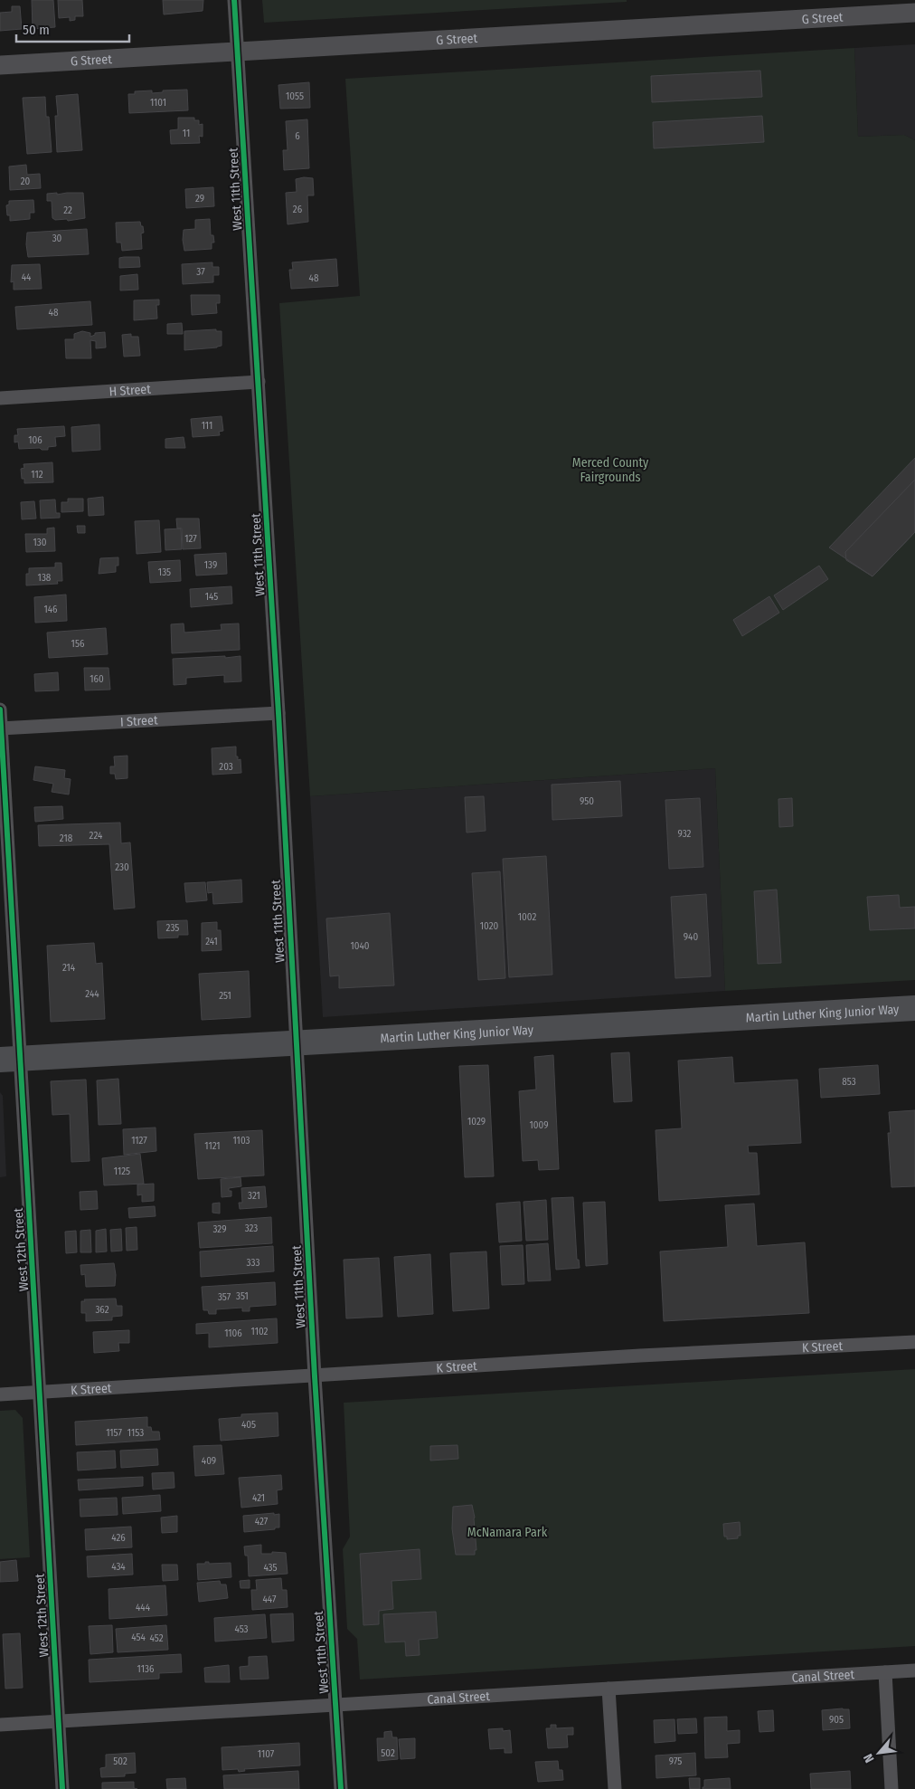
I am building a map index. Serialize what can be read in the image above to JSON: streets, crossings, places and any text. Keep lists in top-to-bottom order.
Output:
{
  "streets": {
    "highway": ["Martin Luther King Junior Way"],
    "main road": ["G Street"],
    "street": [
      "West 11th Street",
      "H Street",
      "I Street",
      "West 12th Street",
      "K Street",
      "Canal Street"
    ]
  },
  "crossings": [
    ["G Street", "West 11th Street"],
    ["West 11th Street", "H Street"],
    ["West 11th Street", "I Street"],
    ["West 11th Street", "Martin Luther King Junior Way"],
    ["West 11th Street", "K Street"],
    ["West 11th Street", "Canal Street"],
    ["I Street", "West 12th Street"],
    ["Martin Luther King Junior Way", "West 12th Street"],
    ["West 12th Street", "K Street"],
    ["West 12th Street", "Canal Street"]
  ],
  "parks": ["Merced County Fairgrounds", "McNamara Park"],
  "house_numbers": [
    "1055",
    "1101",
    "11",
    "6",
    "20",
    "29",
    "26",
    "22",
    "30",
    "37",
    "44",
    "48",
    "48",
    "111",
    "106",
    "112",
    "127",
    "130",
    "139",
    "135",
    "138",
    "145",
    "146",
    "156",
    "160",
    "203",
    "950",
    "932",
    "224",
    "218",
    "230",
    "1002",
    "1020",
    "235",
    "940",
    "241",
    "1040",
    "214",
    "244",
    "251",
    "853",
    "1029",
    "1009",
    "1127",
    "1103",
    "1121",
    "1125",
    "321",
    "323",
    "329",
    "333",
    "351",
    "357",
    "362",
    "1102",
    "1106",
    "405",
    "1157",
    "1153",
    "409",
    "421",
    "427",
    "426",
    "434",
    "435",
    "447",
    "444",
    "453",
    "454",
    "452",
    "1136",
    "905",
    "502",
    "1107",
    "502",
    "975"
  ],
  "scale_bar": "50 m",
  "north": "bottom left"
}
